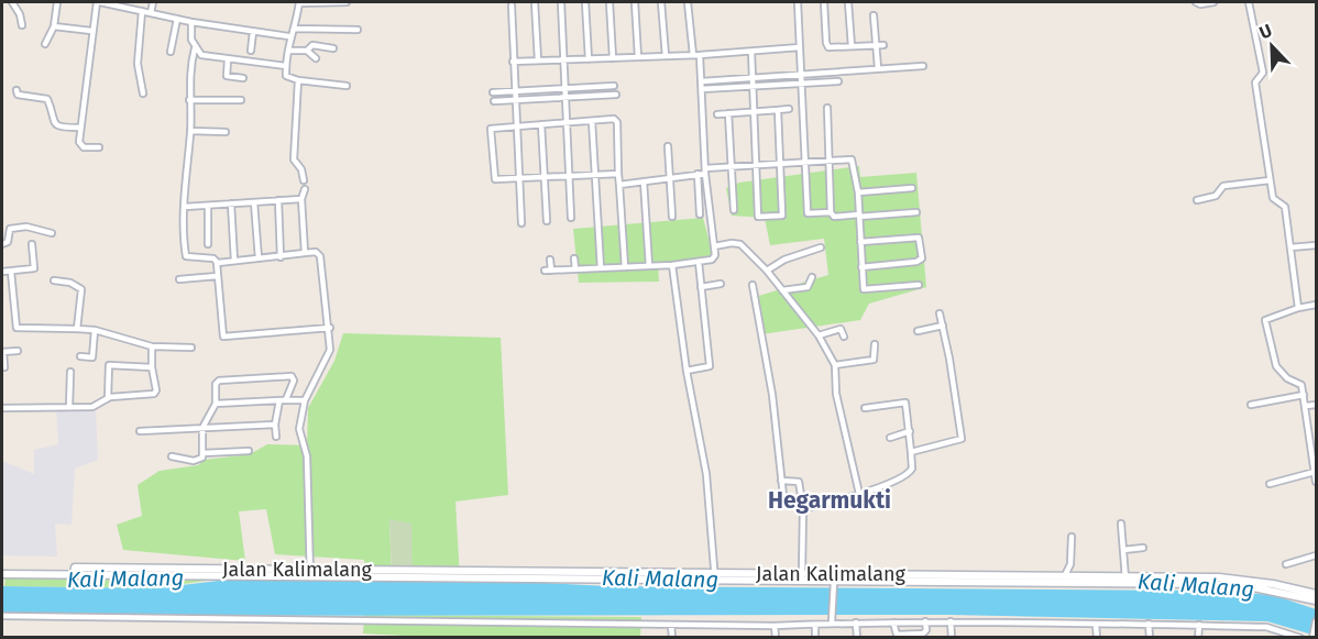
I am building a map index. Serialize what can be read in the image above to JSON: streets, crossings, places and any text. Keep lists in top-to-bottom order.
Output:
{
  "streets": {
    "main road": ["Jalan Kalimalang"]
  },
  "districts": ["Hegarmukti"],
  "water": ["Kali Malang"],
  "north": "top left"
}
